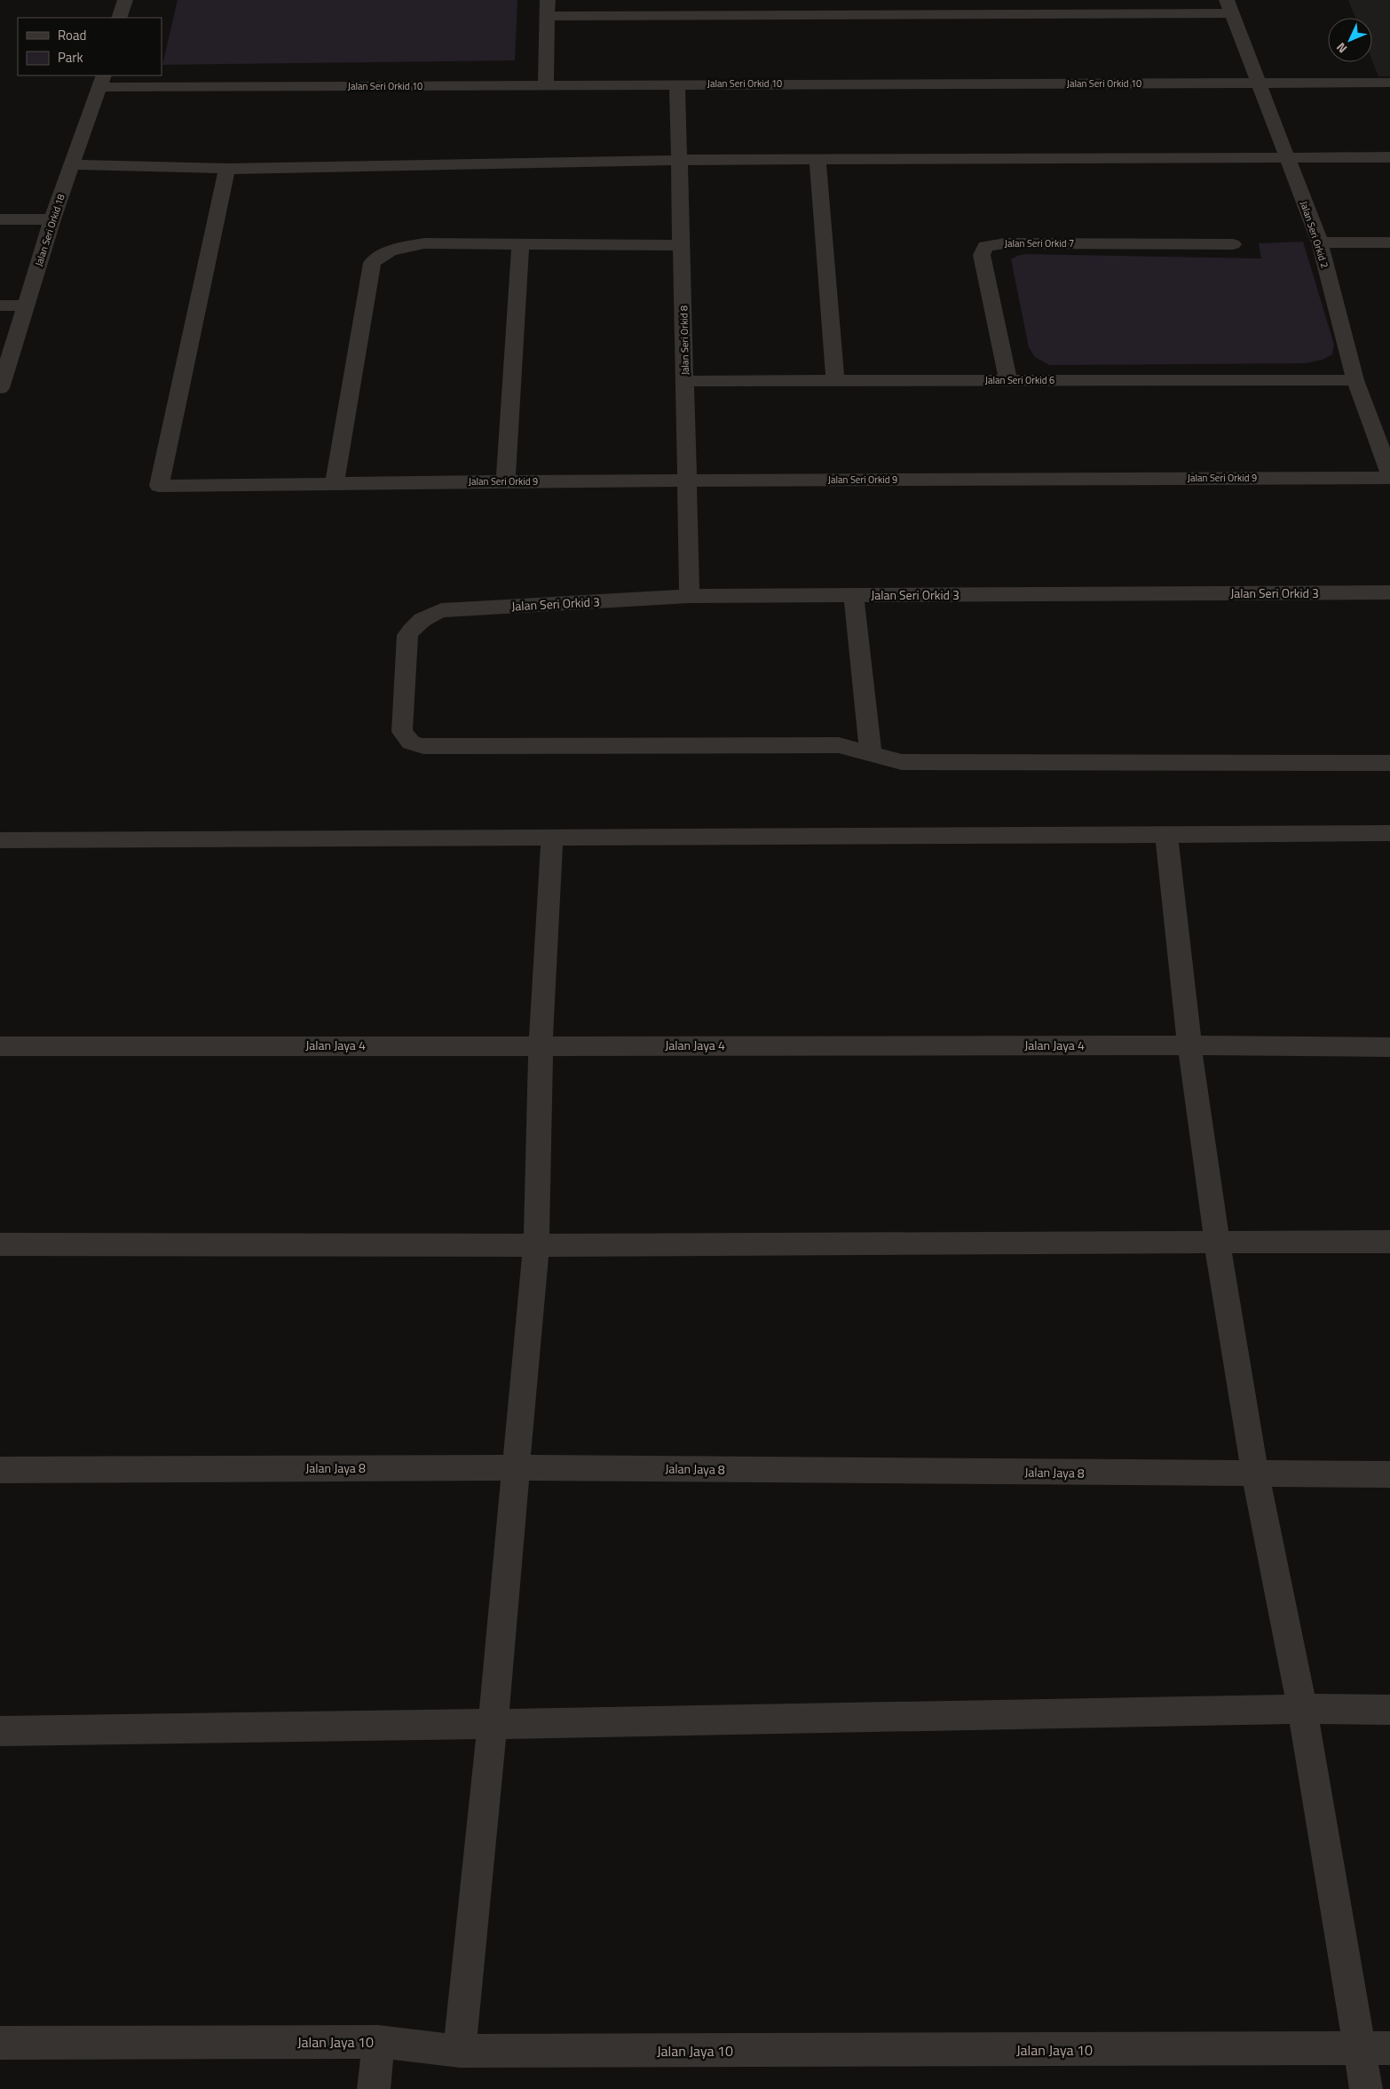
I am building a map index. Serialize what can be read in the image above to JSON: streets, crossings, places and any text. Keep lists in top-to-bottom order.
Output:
{
  "streets": {
    "street": [
      "Jalan Seri Orkid 10",
      "Jalan Seri Orkid 18",
      "Jalan Seri Orkid 2",
      "Jalan Seri Orkid 7",
      "Jalan Seri Orkid 8",
      "Jalan Seri Orkid 6",
      "Jalan Seri Orkid 9",
      "Jalan Seri Orkid 3",
      "Jalan Jaya 4",
      "Jalan Jaya 8",
      "Jalan Jaya 10"
    ]
  },
  "crossings": [
    ["Jalan Seri Orkid 10", "Jalan Seri Orkid 18"],
    ["Jalan Seri Orkid 10", "Jalan Seri Orkid 2"],
    ["Jalan Seri Orkid 10", "Jalan Seri Orkid 8"],
    ["Jalan Seri Orkid 2", "Jalan Seri Orkid 6"],
    ["Jalan Seri Orkid 7", "Jalan Seri Orkid 6"],
    ["Jalan Seri Orkid 8", "Jalan Seri Orkid 6"],
    ["Jalan Seri Orkid 8", "Jalan Seri Orkid 9"],
    ["Jalan Seri Orkid 8", "Jalan Seri Orkid 3"]
  ],
  "legend": ["Road", "Park"],
  "north": "bottom left"
}
